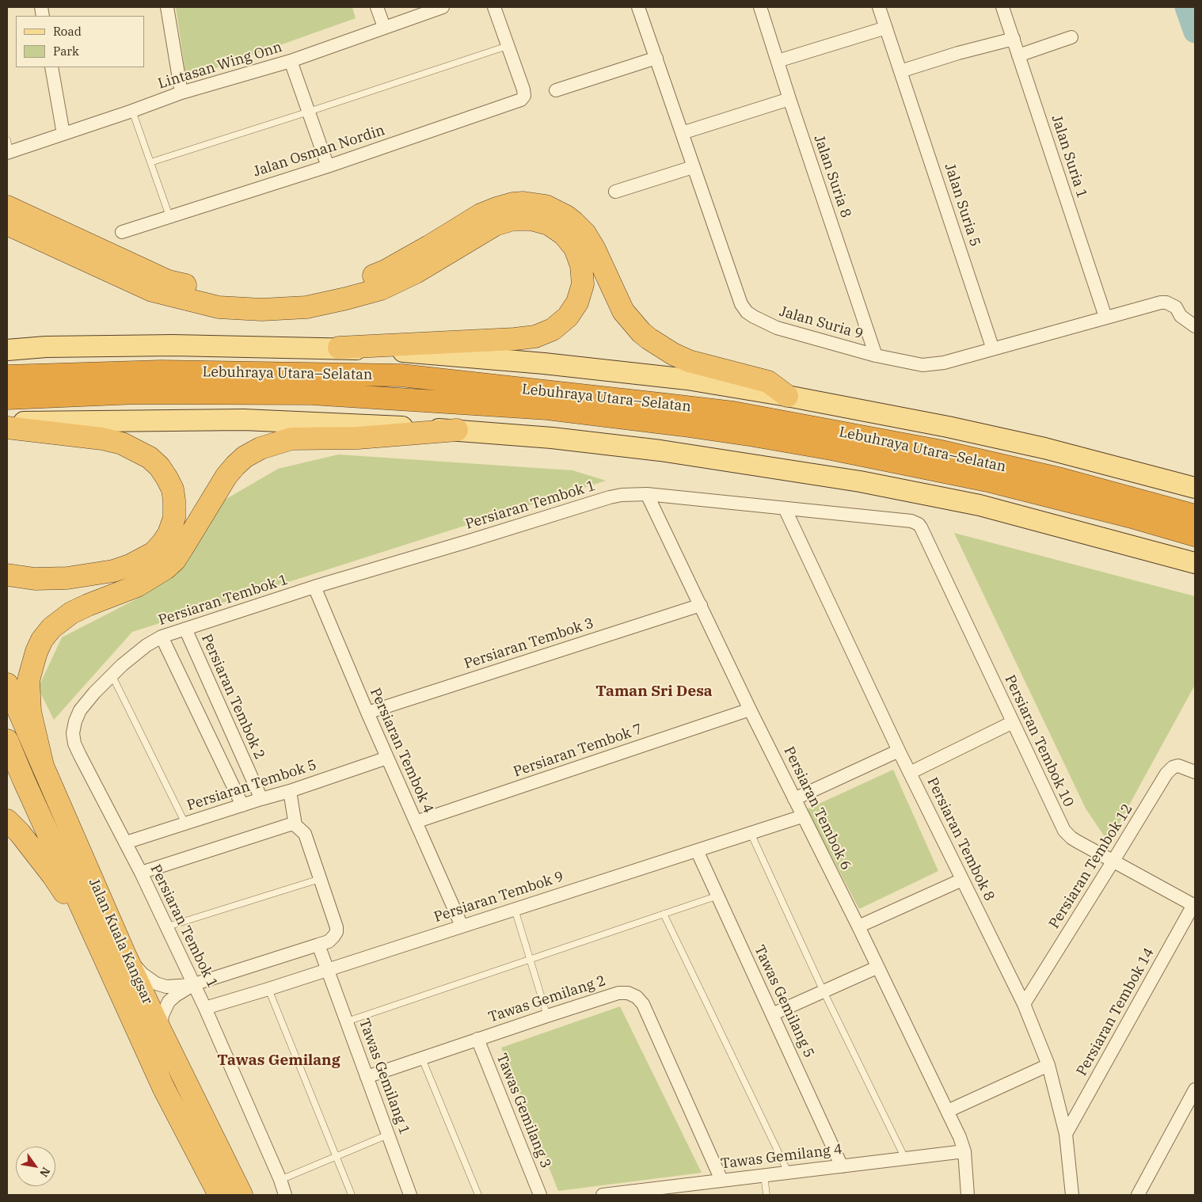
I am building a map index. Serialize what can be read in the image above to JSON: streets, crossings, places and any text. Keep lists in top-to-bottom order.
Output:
{
  "streets": {
    "highway": ["Lebuhraya Utara–Selatan", "Jalan Kuala Kangsar"],
    "street": [
      "Lintasan Wing Onn",
      "Jalan Osman Nordin",
      "Jalan Suria 1",
      "Jalan Suria 8",
      "Jalan Suria 5",
      "Jalan Suria 9",
      "Persiaran Tembok 1",
      "Persiaran Tembok 3",
      "Persiaran Tembok 2",
      "Persiaran Tembok 10",
      "Persiaran Tembok 4",
      "Persiaran Tembok 7",
      "Persiaran Tembok 5",
      "Persiaran Tembok 6",
      "Persiaran Tembok 8",
      "Persiaran Tembok 12",
      "Persiaran Tembok 9",
      "Tawas Gemilang 2",
      "Tawas Gemilang 5",
      "Persiaran Tembok 14",
      "Tawas Gemilang 1",
      "Tawas Gemilang 3",
      "Tawas Gemilang 4"
    ]
  },
  "crossings": [
    ["Jalan Suria 1", "Jalan Suria 9"],
    ["Jalan Suria 8", "Jalan Suria 9"],
    ["Jalan Suria 5", "Jalan Suria 9"],
    ["Persiaran Tembok 1", "Persiaran Tembok 2"],
    ["Persiaran Tembok 1", "Persiaran Tembok 10"],
    ["Persiaran Tembok 1", "Persiaran Tembok 4"],
    ["Persiaran Tembok 1", "Persiaran Tembok 5"],
    ["Persiaran Tembok 1", "Persiaran Tembok 6"],
    ["Persiaran Tembok 1", "Persiaran Tembok 8"],
    ["Persiaran Tembok 1", "Persiaran Tembok 9"],
    ["Persiaran Tembok 3", "Persiaran Tembok 4"],
    ["Persiaran Tembok 3", "Persiaran Tembok 6"],
    ["Persiaran Tembok 2", "Persiaran Tembok 5"],
    ["Persiaran Tembok 10", "Persiaran Tembok 12"],
    ["Persiaran Tembok 10", "Persiaran Tembok 14"],
    ["Persiaran Tembok 4", "Persiaran Tembok 7"],
    ["Persiaran Tembok 4", "Persiaran Tembok 5"],
    ["Persiaran Tembok 4", "Persiaran Tembok 9"],
    ["Persiaran Tembok 7", "Persiaran Tembok 6"],
    ["Persiaran Tembok 6", "Persiaran Tembok 9"],
    ["Persiaran Tembok 6", "Tawas Gemilang 4"],
    ["Persiaran Tembok 8", "Persiaran Tembok 12"],
    ["Persiaran Tembok 8", "Persiaran Tembok 14"],
    ["Persiaran Tembok 9", "Tawas Gemilang 5"],
    ["Persiaran Tembok 9", "Tawas Gemilang 1"],
    ["Tawas Gemilang 2", "Tawas Gemilang 1"],
    ["Tawas Gemilang 2", "Tawas Gemilang 3"],
    ["Tawas Gemilang 2", "Tawas Gemilang 4"],
    ["Tawas Gemilang 5", "Tawas Gemilang 4"]
  ],
  "districts": ["Taman Sri Desa", "Tawas Gemilang"],
  "legend": ["Road", "Park"],
  "north": "bottom right"
}
